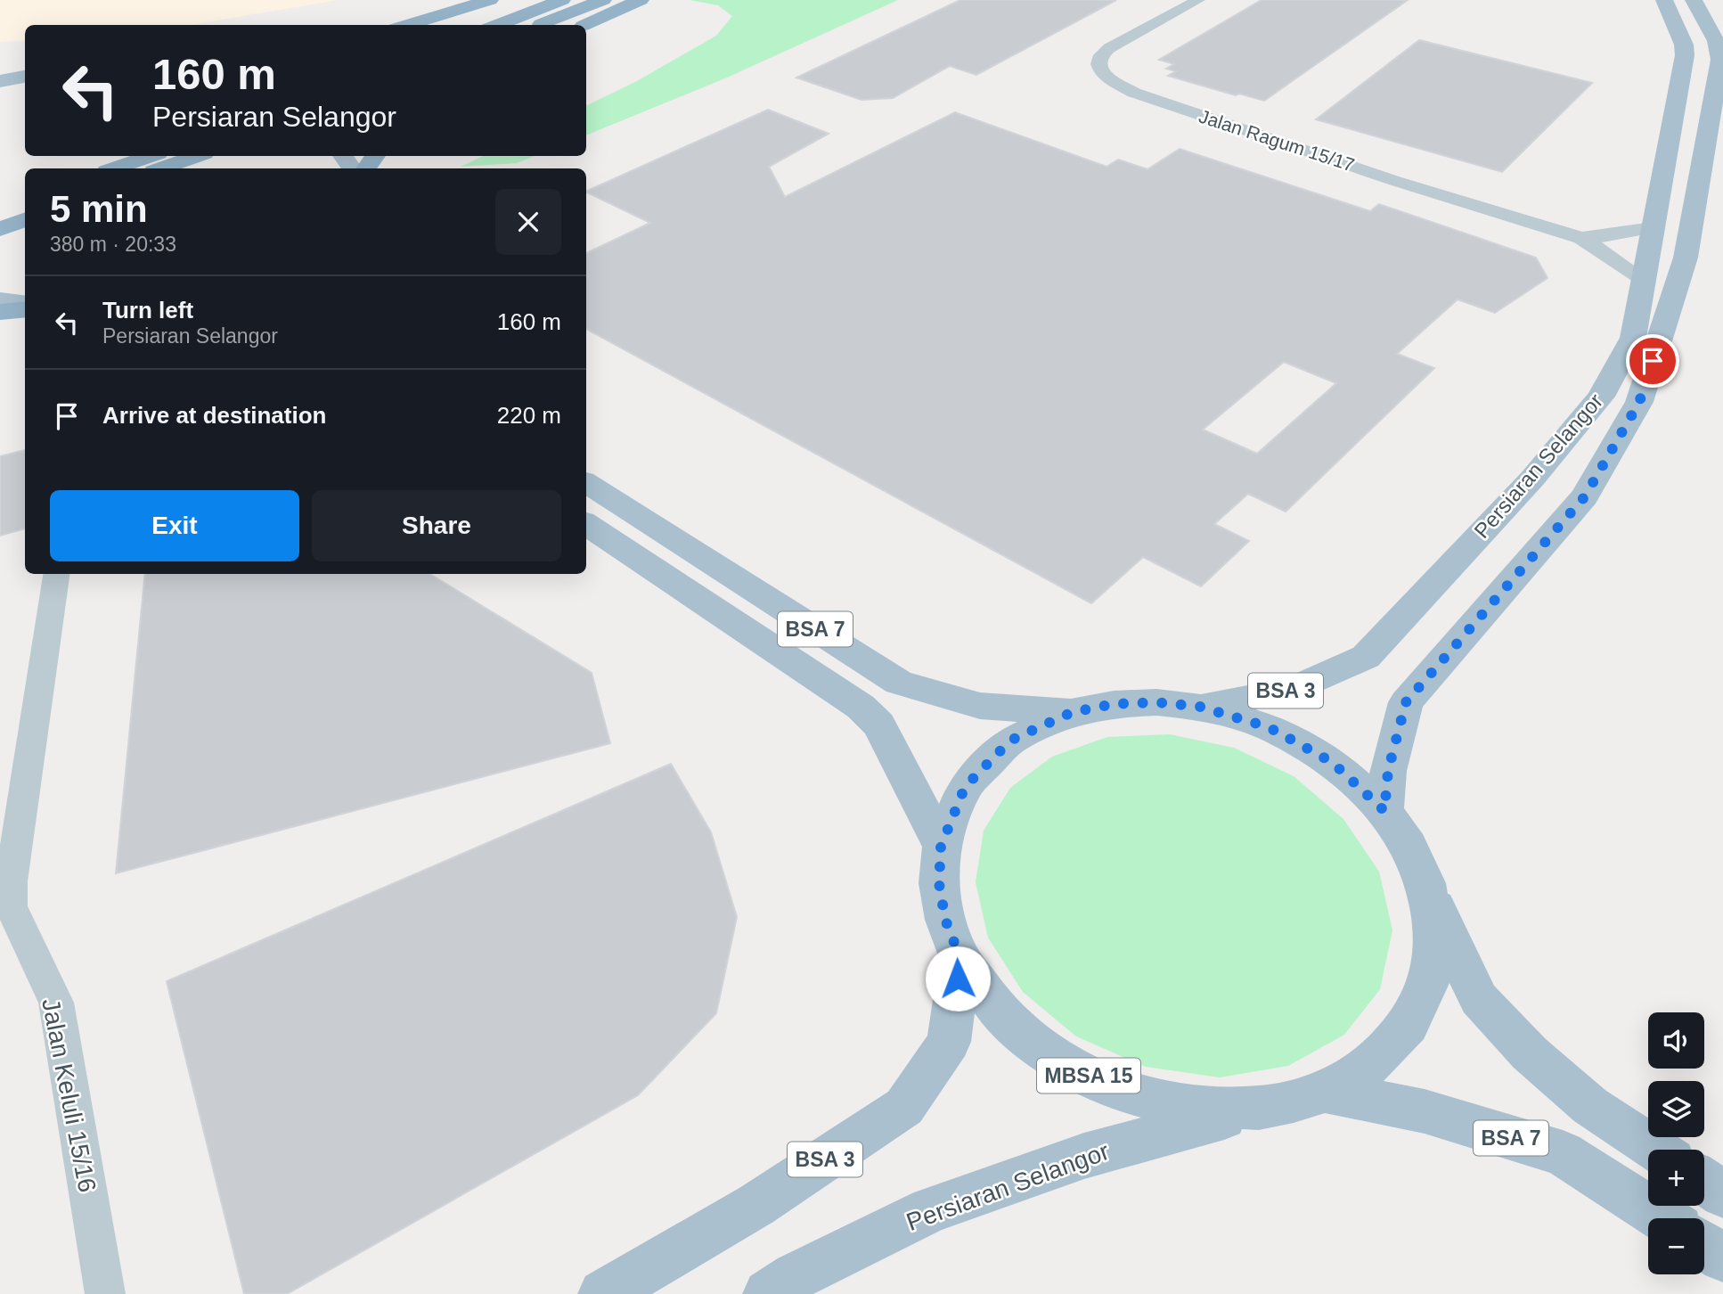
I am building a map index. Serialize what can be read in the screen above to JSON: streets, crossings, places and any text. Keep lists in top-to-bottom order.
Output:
{
  "streets": {
    "main road": [
      "Persiaran Selangor",
      "BSA 7",
      "BSA 3",
      "MBSA 15"
    ],
    "street": ["Jalan Ragum 15/17", "Jalan Keluli 15/16"]
  },
  "crossings": [
    ["Jalan Ragum 15/17", "Persiaran Selangor"],
    ["Persiaran Selangor", "MBSA 15"],
    ["BSA 7", "MBSA 15"],
    ["BSA 3", "MBSA 15"]
  ],
  "page": {
    "turn": ["160 m", "Persiaran Selangor"],
    "heading": ["5 min", "380 m · 20:33"],
    "list": [
      {
        "name": "Turn left",
        "note": "Persiaran Selangor",
        "value": "160 m"
      },
      {
        "name": "Arrive at destination",
        "value": "220 m"
      }
    ],
    "buttons": ["Exit", "Share"],
    "map_buttons": ["+", "−"]
  }
}
